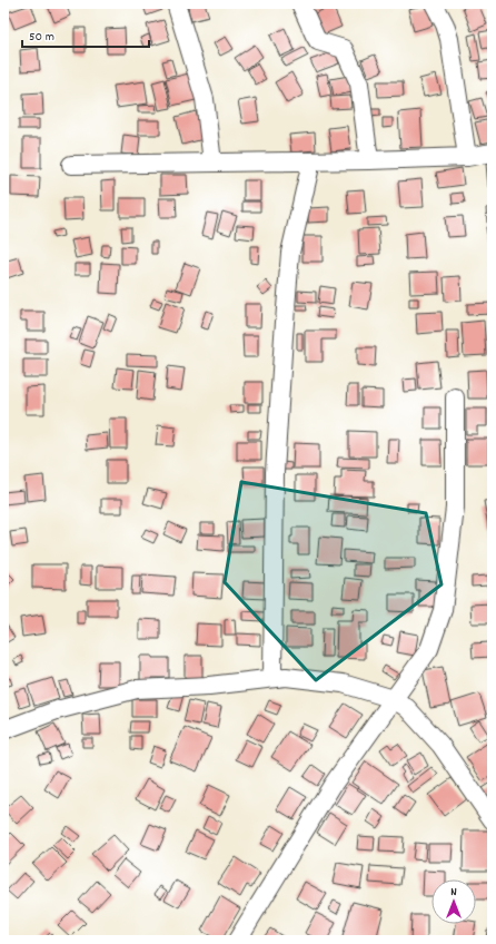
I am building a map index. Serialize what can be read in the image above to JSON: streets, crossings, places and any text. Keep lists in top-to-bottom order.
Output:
{
  "scale_bar": "50 m",
  "north": "top"
}
